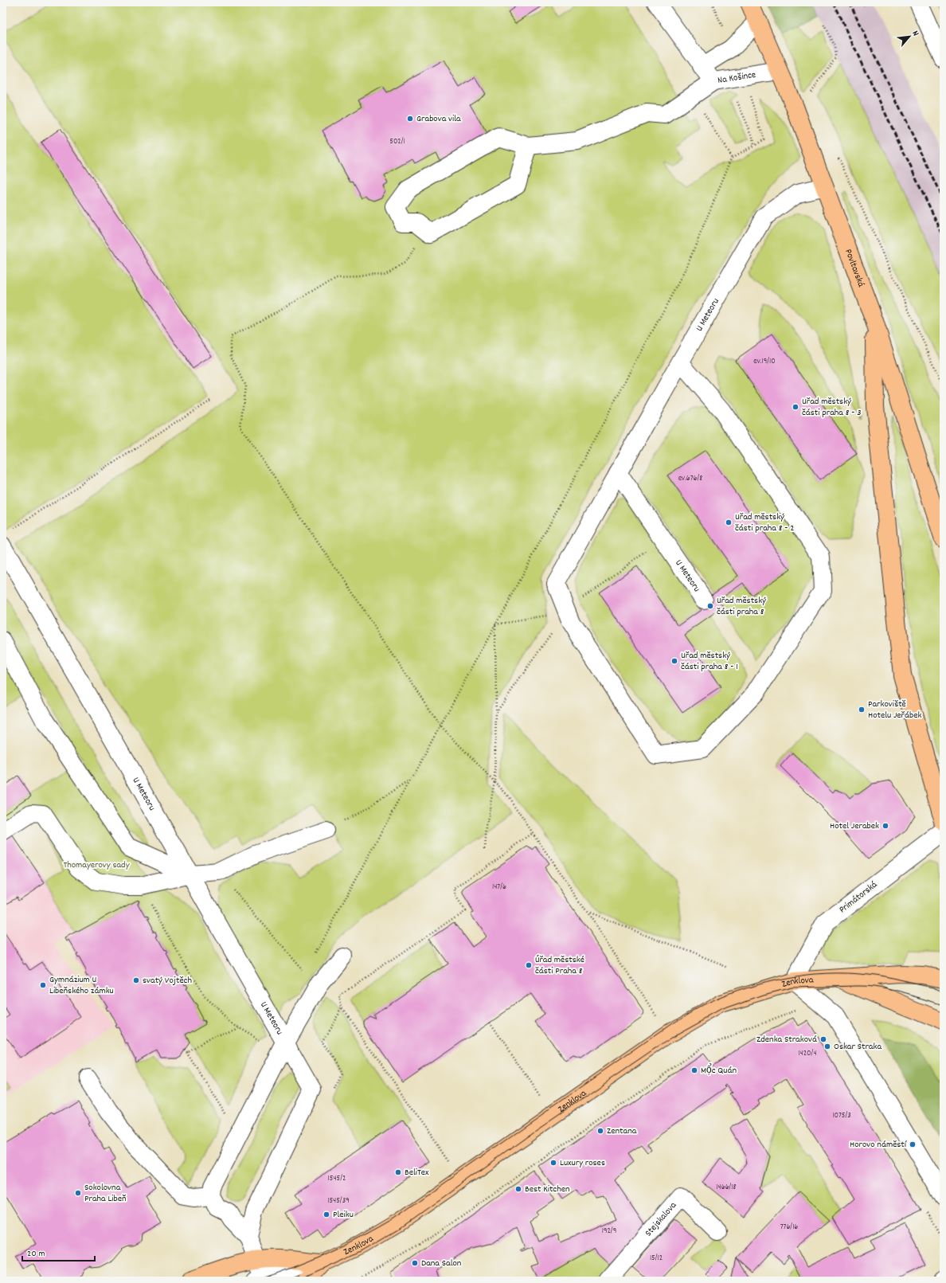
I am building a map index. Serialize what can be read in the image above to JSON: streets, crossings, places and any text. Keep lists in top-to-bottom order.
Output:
{
  "streets": {
    "main road": ["Povltavská", "Zenklova"],
    "street": [
      "Na Košince",
      "U Meteoru",
      "Primátorská",
      "Stejskalova"
    ]
  },
  "crossings": [
    ["Na Košince", "Povltavská"],
    ["Povltavská", "U Meteoru"],
    ["Primátorská", "Zenklova"]
  ],
  "parks": ["Thomayerovy sady"],
  "places": [
    "Grabova vila",
    "Uřad městský části praha 8 - 3",
    "Uřad městský části praha 8 - 2",
    "Uřad městský části praha 8",
    "Uřad městský části praha 8 - 1",
    "Parkoviště Hotelu Jeřábek",
    "Hotel Jerabek",
    "Úřad městské části Praha 8",
    "svatý Vojtěch",
    "Gymnázium U Libeňského zámku",
    "Zdenka Straková",
    "Oskar Straka",
    "Mộ̉c Quán",
    "Zentana",
    "Horovo náměstí",
    "Luxury roses",
    "BeliTex",
    "Best Kitchen",
    "Sokolovna Praha Libeň",
    "Pleiku",
    "Dana Salon"
  ],
  "house_numbers": [
    "502/1",
    "ev.19/10",
    "ev.676/8",
    "147/6",
    "1420/4",
    "1075/3",
    "1545/2",
    "1466/18",
    "1545/39",
    "776/16",
    "192/9",
    "15/12"
  ],
  "scale_bar": "20 m",
  "north": "top right"
}
